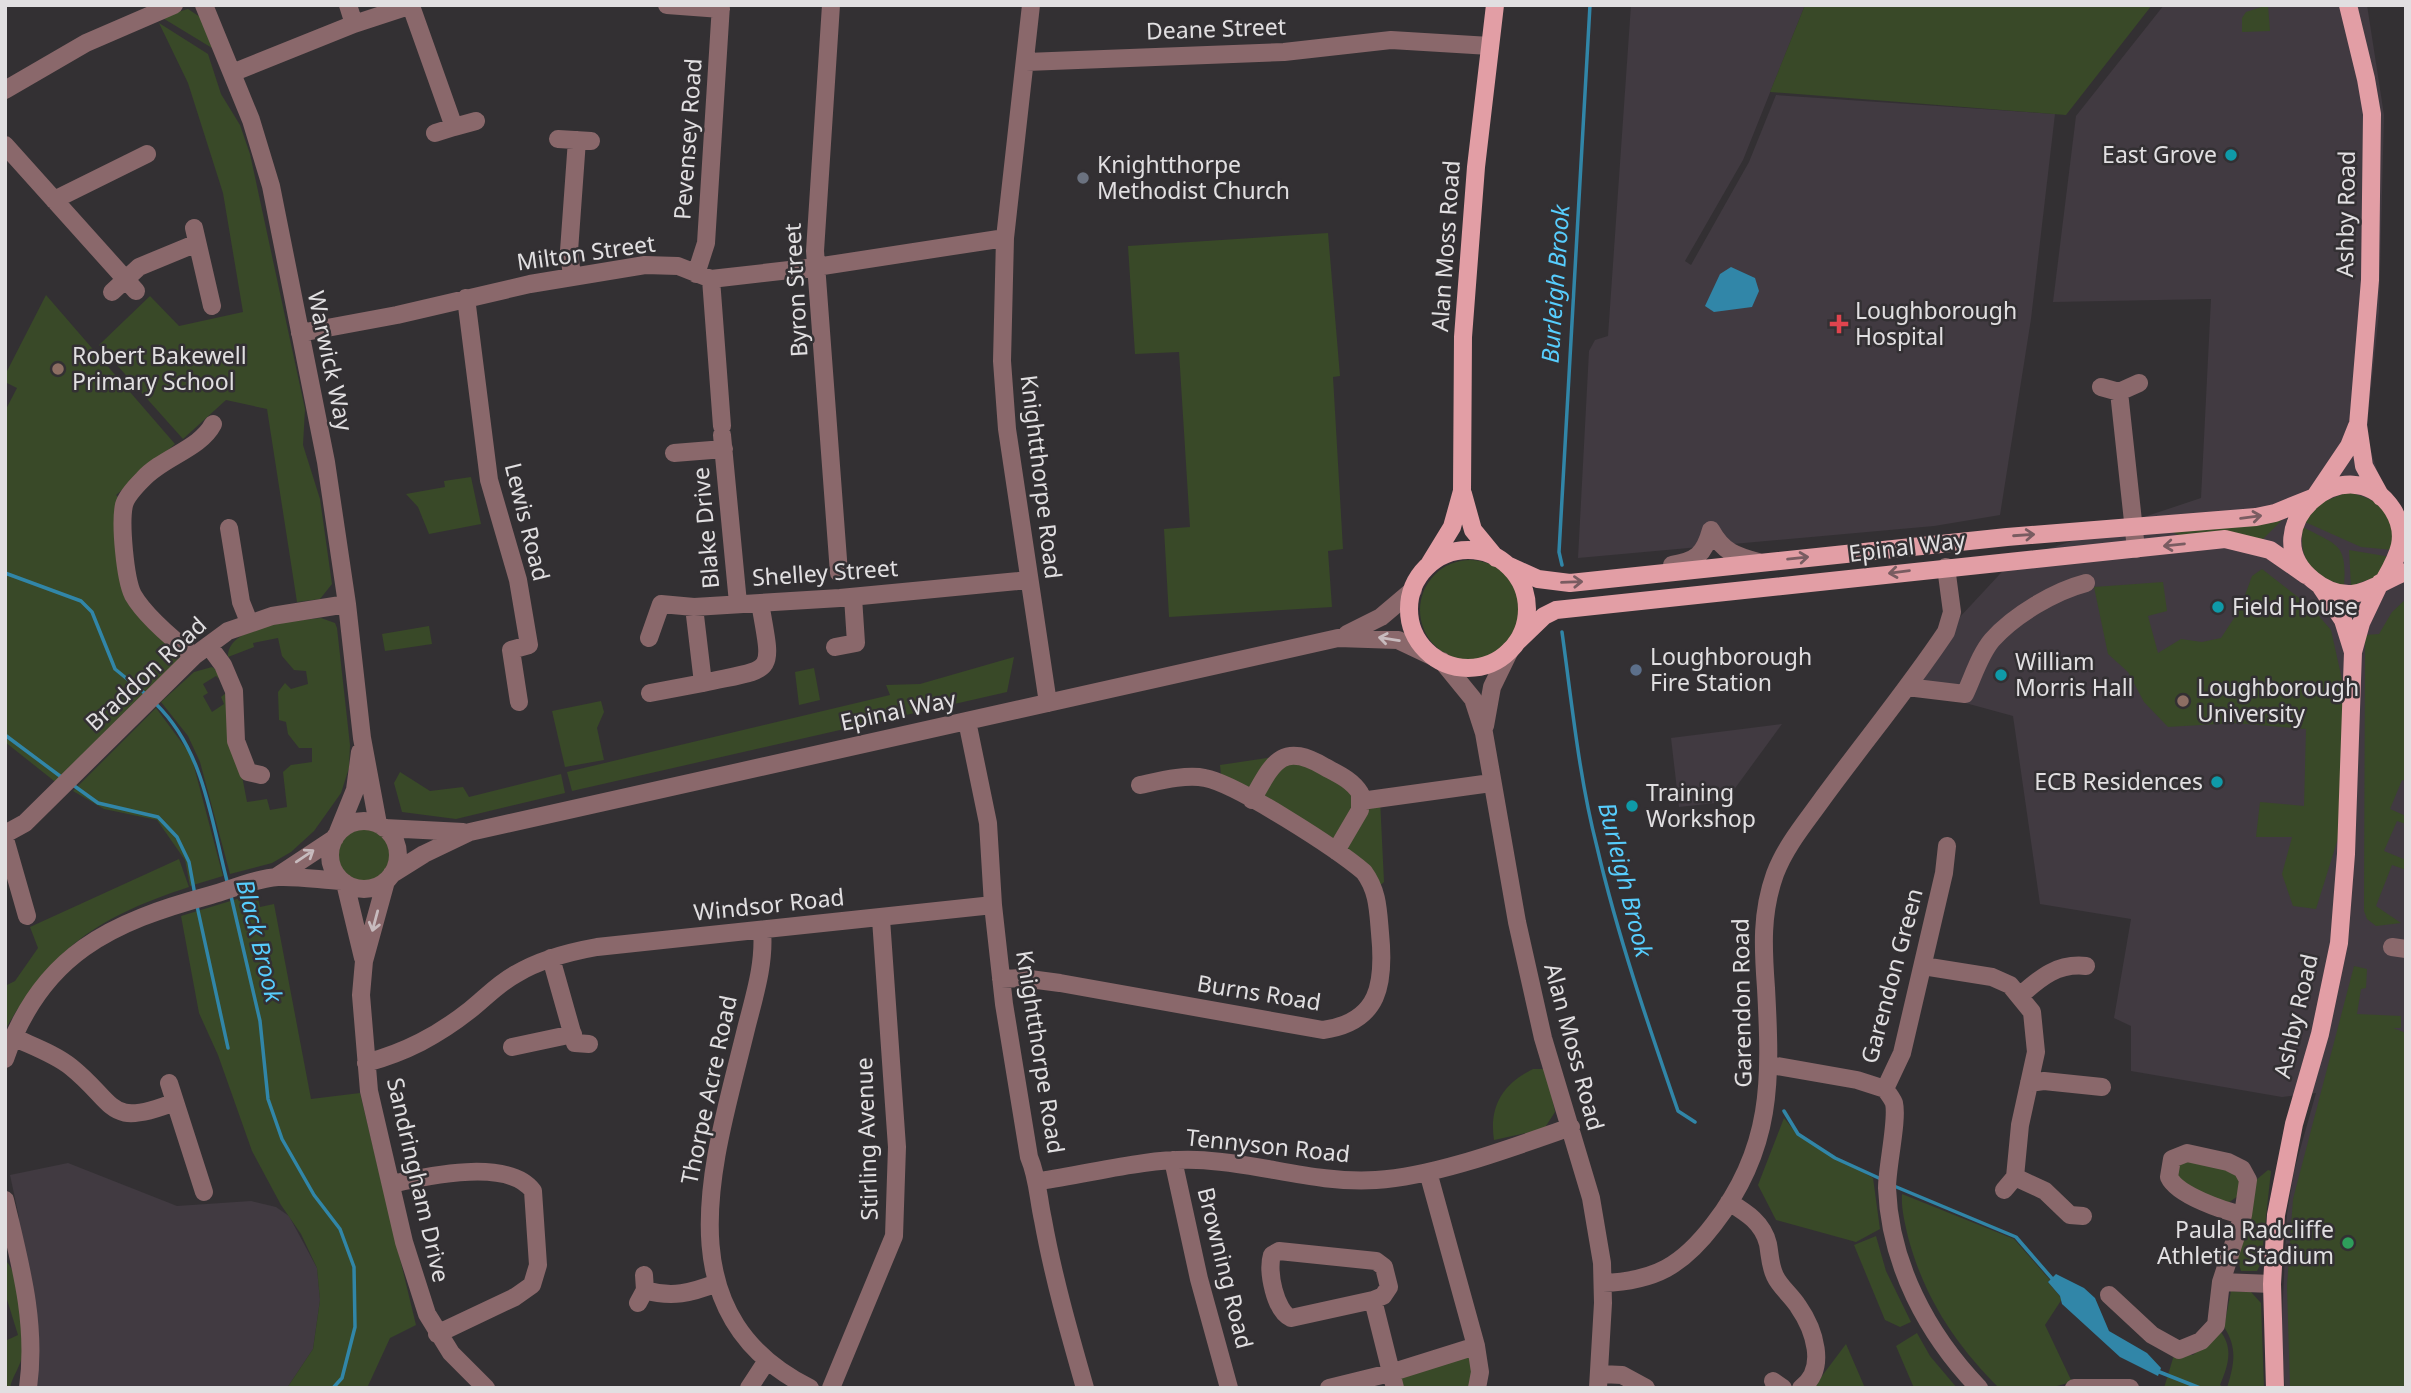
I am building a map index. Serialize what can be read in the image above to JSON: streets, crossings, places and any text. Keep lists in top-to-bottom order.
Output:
{
  "streets": {
    "main road": ["Ashby Road", "Alan Moss Road", "Epinal Way"],
    "street": [
      "Deane Street",
      "Pevensey Road",
      "Milton Street",
      "Byron Street",
      "Warwick Way",
      "Knightthorpe Road",
      "Lewis Road",
      "Blake Drive",
      "Shelley Street",
      "Braddon Road",
      "Windsor Road",
      "Garendon Green",
      "Burns Road",
      "Garendon Road",
      "Thorpe Acre Road",
      "Stirling Avenue",
      "Tennyson Road",
      "Sandringham Drive",
      "Browning Road"
    ]
  },
  "crossings": [
    ["Deane Street", "Alan Moss Road"],
    ["Deane Street", "Knightthorpe Road"],
    ["Pevensey Road", "Milton Street"],
    ["Pevensey Road", "Blake Drive"],
    ["Ashby Road", "Epinal Way"],
    ["Alan Moss Road", "Epinal Way"],
    ["Alan Moss Road", "Garendon Road"],
    ["Alan Moss Road", "Tennyson Road"],
    ["Milton Street", "Byron Street"],
    ["Milton Street", "Warwick Way"],
    ["Milton Street", "Knightthorpe Road"],
    ["Milton Street", "Lewis Road"],
    ["Milton Street", "Blake Drive"],
    ["Warwick Way", "Epinal Way"],
    ["Warwick Way", "Braddon Road"],
    ["Warwick Way", "Sandringham Drive"],
    ["Knightthorpe Road", "Epinal Way"],
    ["Knightthorpe Road", "Shelley Street"],
    ["Knightthorpe Road", "Windsor Road"],
    ["Knightthorpe Road", "Burns Road"],
    ["Knightthorpe Road", "Tennyson Road"],
    ["Blake Drive", "Shelley Street"],
    ["Epinal Way", "Garendon Road"],
    ["Epinal Way", "Sandringham Drive"],
    ["Windsor Road", "Thorpe Acre Road"],
    ["Windsor Road", "Stirling Avenue"],
    ["Windsor Road", "Sandringham Drive"],
    ["Garendon Green", "Garendon Road"],
    ["Tennyson Road", "Browning Road"]
  ],
  "water": ["Burleigh Brook", "Black Brook"],
  "places": {
    "other": [
      "East Grove",
      "Knightthorpe Methodist Church",
      "Robert Bakewell Primary School",
      "Field House",
      "Loughborough Fire Station",
      "William Morris Hall",
      "Loughborough University",
      "ECB Residences",
      "Training Workshop",
      "Paula Radcliffe Athletic Stadium"
    ],
    "health": ["Loughborough Hospital"]
  }
}
